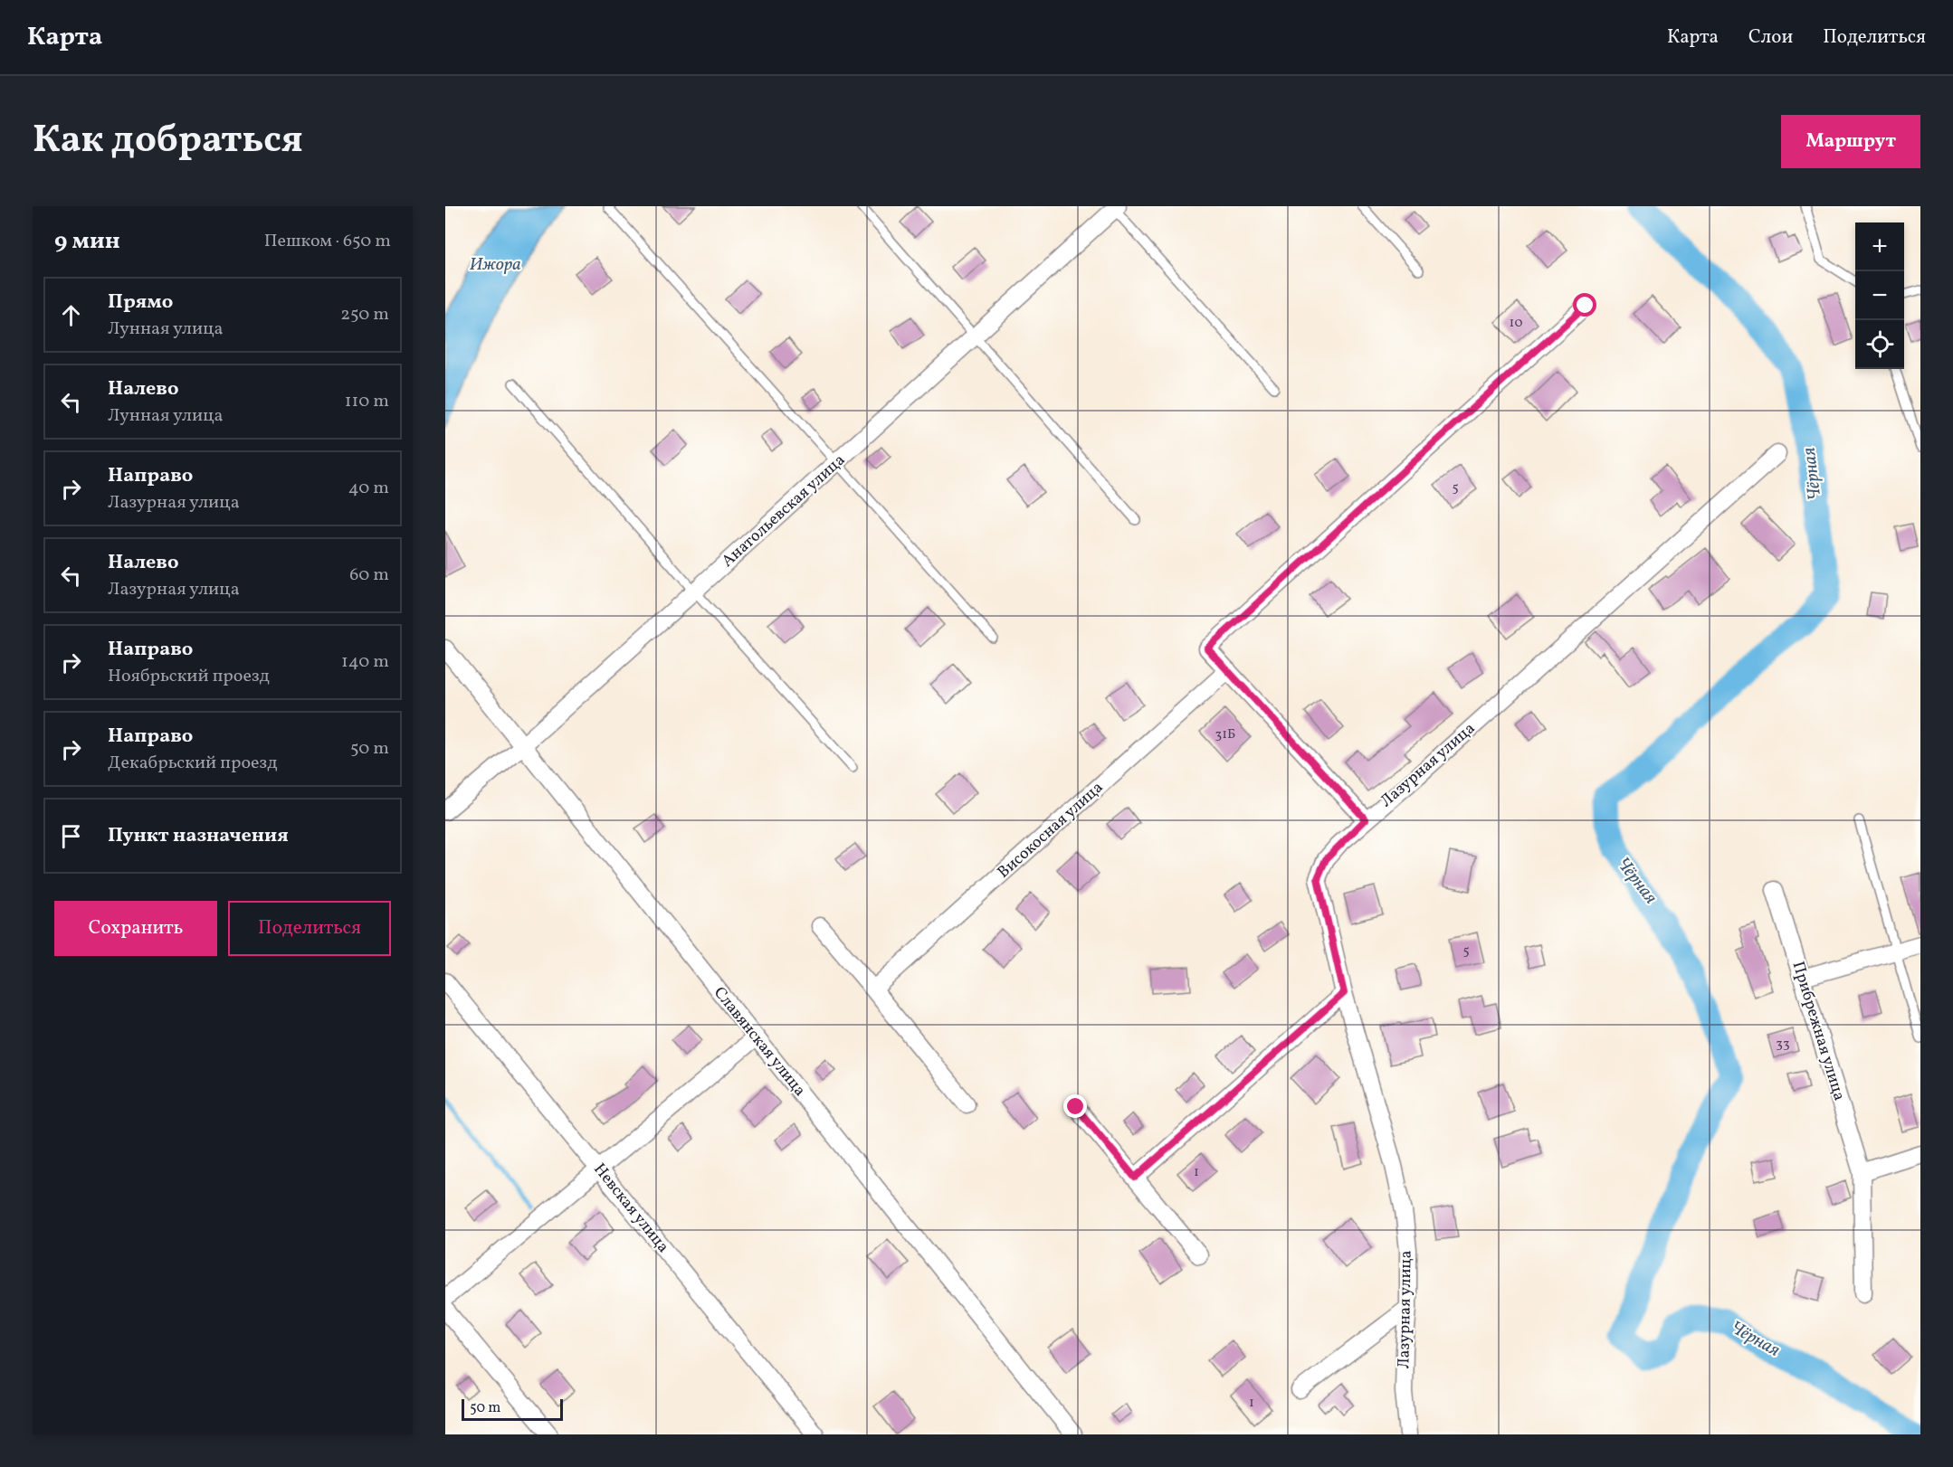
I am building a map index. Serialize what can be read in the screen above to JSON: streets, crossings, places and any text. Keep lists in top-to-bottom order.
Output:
{
  "streets": {
    "street": [
      "Анатольевская улица",
      "Лазурная улица",
      "Високосная улица",
      "Прибрежная улица",
      "Славянская улица",
      "Невская улица"
    ]
  },
  "crossings": [
    ["Анатольевская улица", "Славянская улица"]
  ],
  "water": ["Ижора", "Чёрная"],
  "house_numbers": [
    "10",
    "5",
    "31Б",
    "5",
    "33",
    "1",
    "1"
  ],
  "scale_bar": "50 m",
  "page": {
    "header": "Карта",
    "nav": ["Карта", "Слои", "Поделиться"],
    "title": "Как добраться",
    "buttons": [
      "Маршрут",
      ["Сохранить", "Поделиться"]
    ],
    "heading": ["9 мин", "Пешком · 650 m"],
    "map_buttons": ["+", "−"],
    "list": [
      ["Прямо", "Лунная улица", "250 m"],
      ["Налево", "Лунная улица", "110 m"],
      ["Направо", "Лазурная улица", "40 m"],
      ["Налево", "Лазурная улица", "60 m"],
      ["Направо", "Ноябрьский проезд", "140 m"],
      ["Направо", "Декабрьский проезд", "50 m"],
      "Пункт назначения"
    ],
    "scale": "50 m"
  }
}
